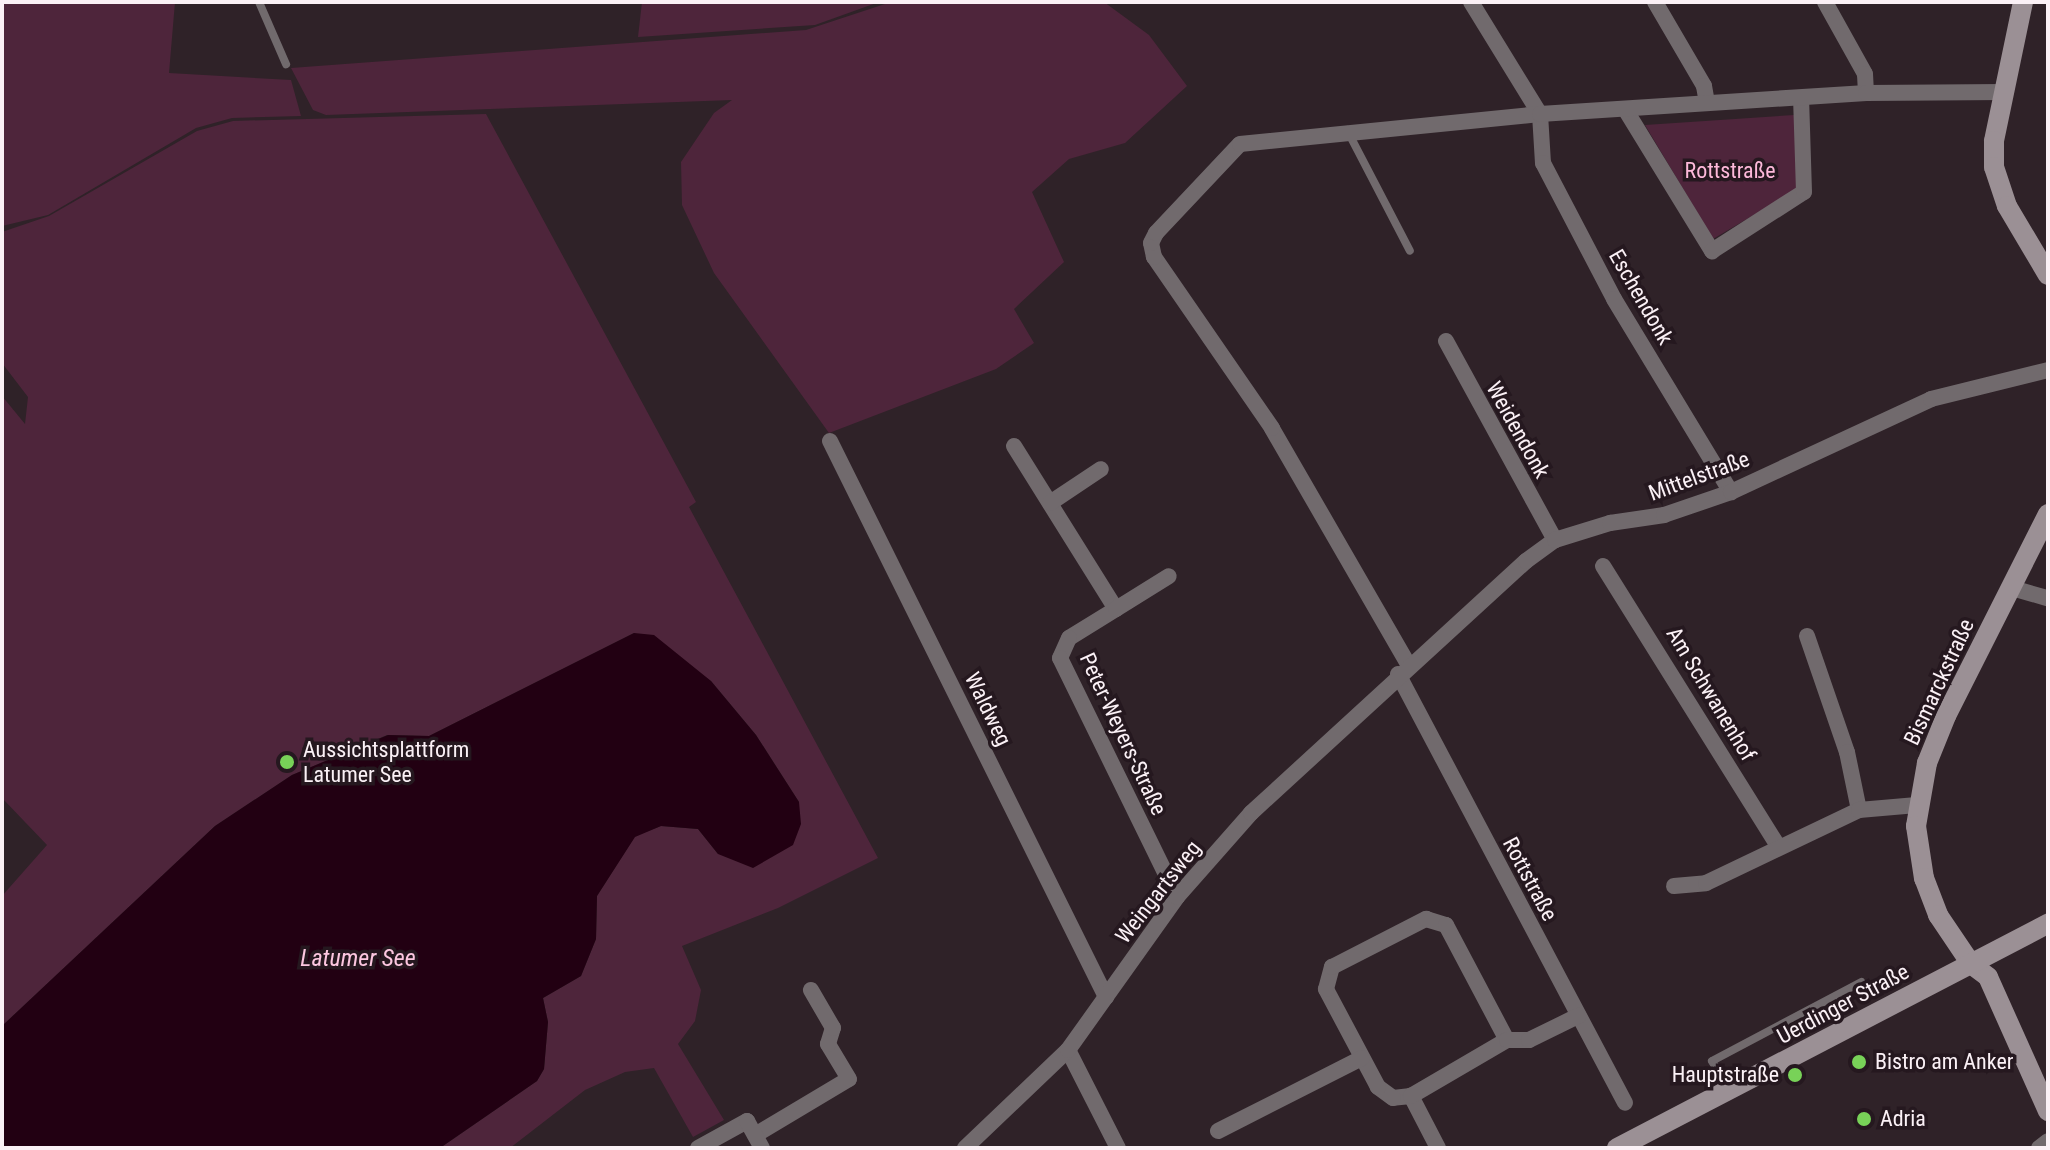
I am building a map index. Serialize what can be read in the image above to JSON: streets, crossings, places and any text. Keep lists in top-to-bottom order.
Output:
{
  "streets": {
    "street": [
      "Eschendonk",
      "Weidendonk",
      "Mittelstraße",
      "Bismarckstraße",
      "Am Schwanenhof",
      "Waldweg",
      "Peter-Weyers-Straße",
      "Rottstraße",
      "Weingartsweg",
      "Uerdinger Straße"
    ]
  },
  "crossings": [
    ["Eschendonk", "Mittelstraße"],
    ["Eschendonk", "Rottstraße"],
    ["Weidendonk", "Mittelstraße"],
    ["Mittelstraße", "Rottstraße"],
    ["Mittelstraße", "Weingartsweg"],
    ["Bismarckstraße", "Uerdinger Straße"],
    ["Waldweg", "Weingartsweg"],
    ["Peter-Weyers-Straße", "Weingartsweg"],
    ["Rottstraße", "Weingartsweg"]
  ],
  "water": ["Latumer See"],
  "parks": ["Rottstraße"],
  "places": [
    "Aussichtsplattform Latumer See",
    "Bistro am Anker",
    "Hauptstraße",
    "Adria"
  ]
}
